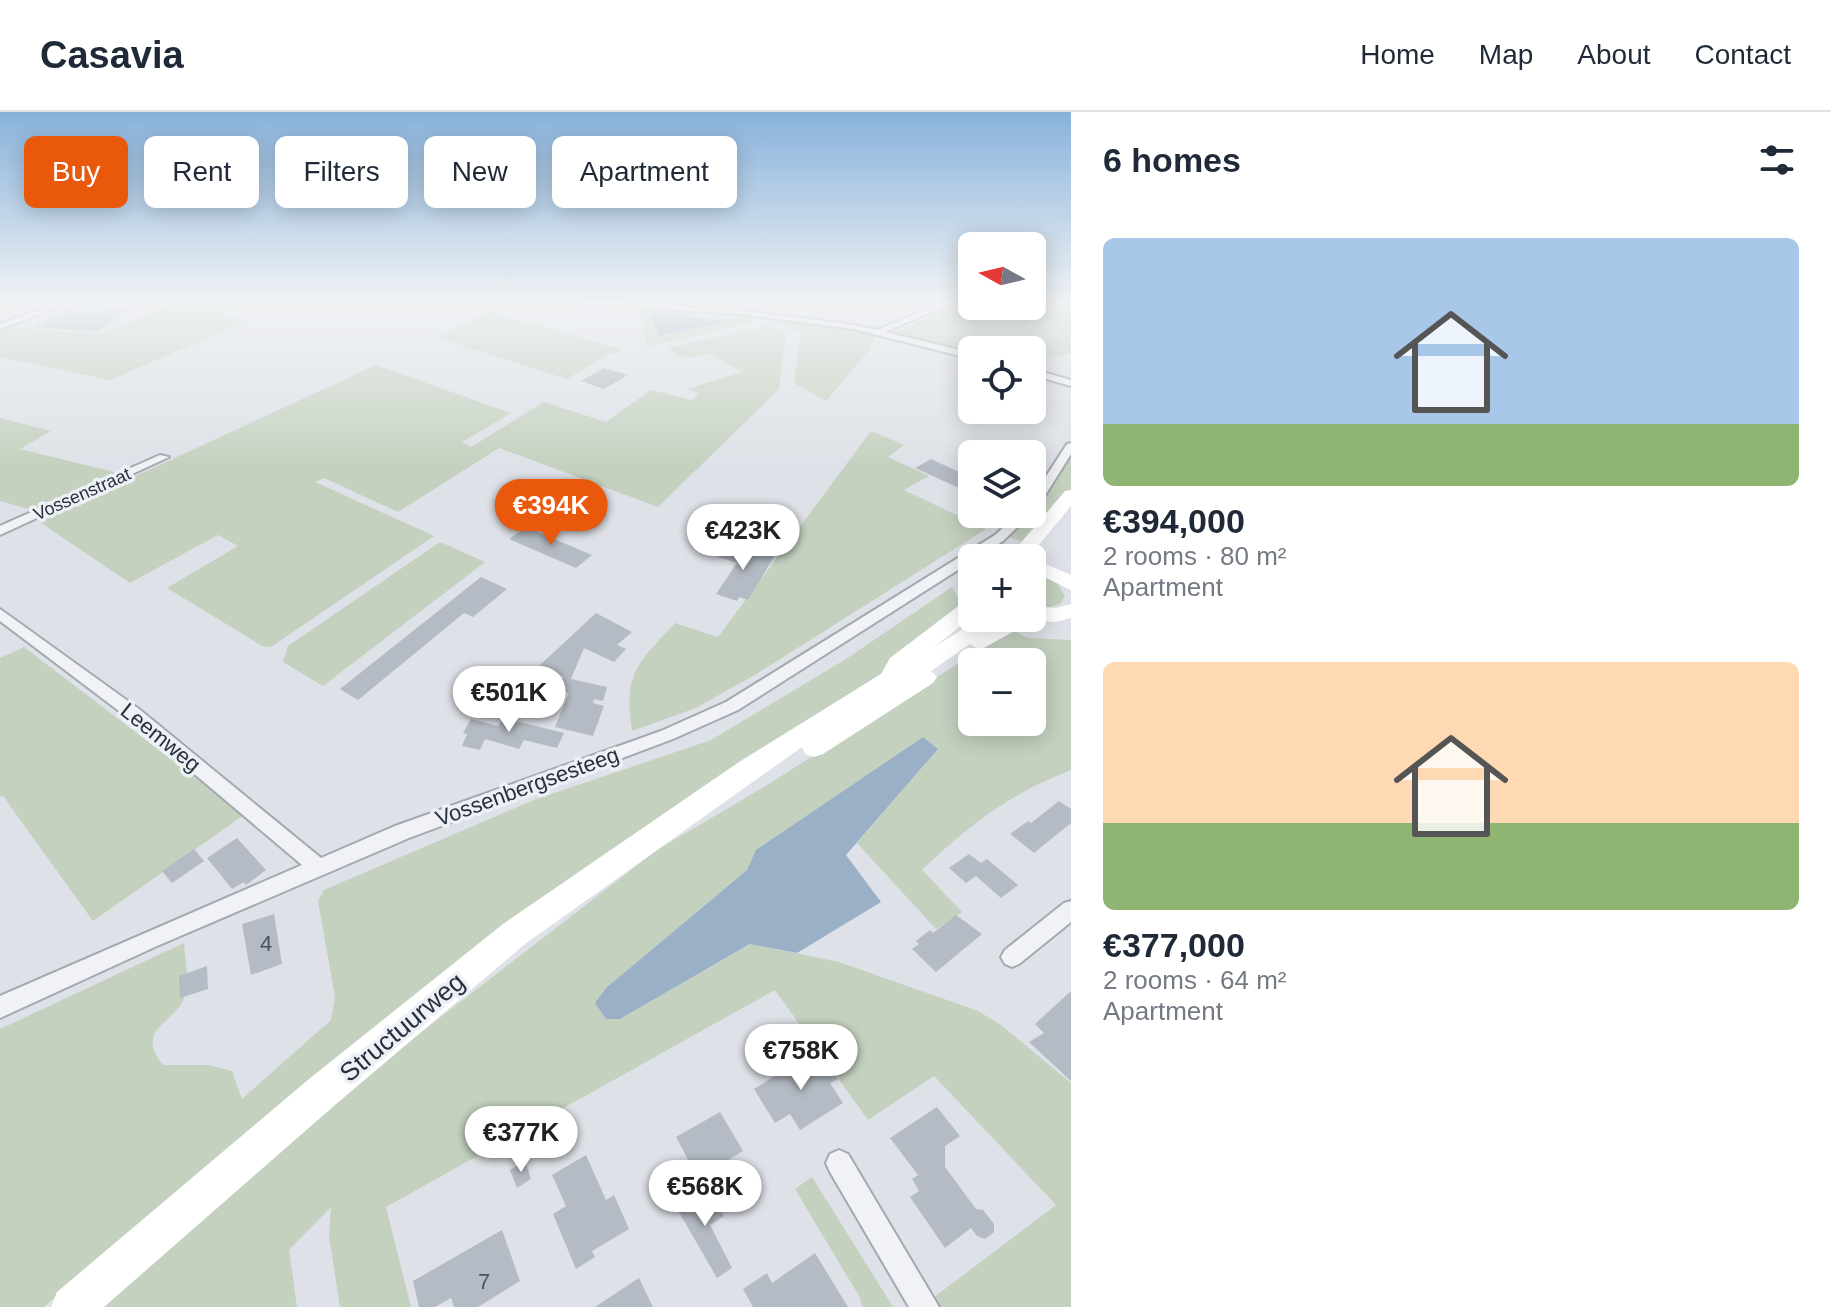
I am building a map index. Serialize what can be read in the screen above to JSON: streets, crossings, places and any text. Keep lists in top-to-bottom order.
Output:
{
  "streets": {
    "main road": ["Structuurweg"],
    "street": ["Vossenstraat", "Leemweg", "Vossenbergsesteeg"]
  },
  "crossings": [
    ["Leemweg", "Vossenbergsesteeg"]
  ],
  "house_numbers": ["4", "7"],
  "north": "left",
  "page": {
    "header": "Casavia",
    "nav": [
      "Home",
      "Map",
      "About",
      "Contact"
    ],
    "heading": "6 homes",
    "chip": [
      "Buy",
      "Rent",
      "Filters",
      "New",
      "Apartment"
    ],
    "list": [
      {
        "name": "€394,000",
        "note": "2 rooms · 80 m² · Apartment"
      },
      {
        "name": "€377,000",
        "note": "2 rooms · 64 m² · Apartment"
      }
    ],
    "map_buttons": ["+", "−"],
    "price": [
      "€394K",
      "€423K",
      "€501K",
      "€758K",
      "€377K",
      "€568K"
    ]
  }
}
